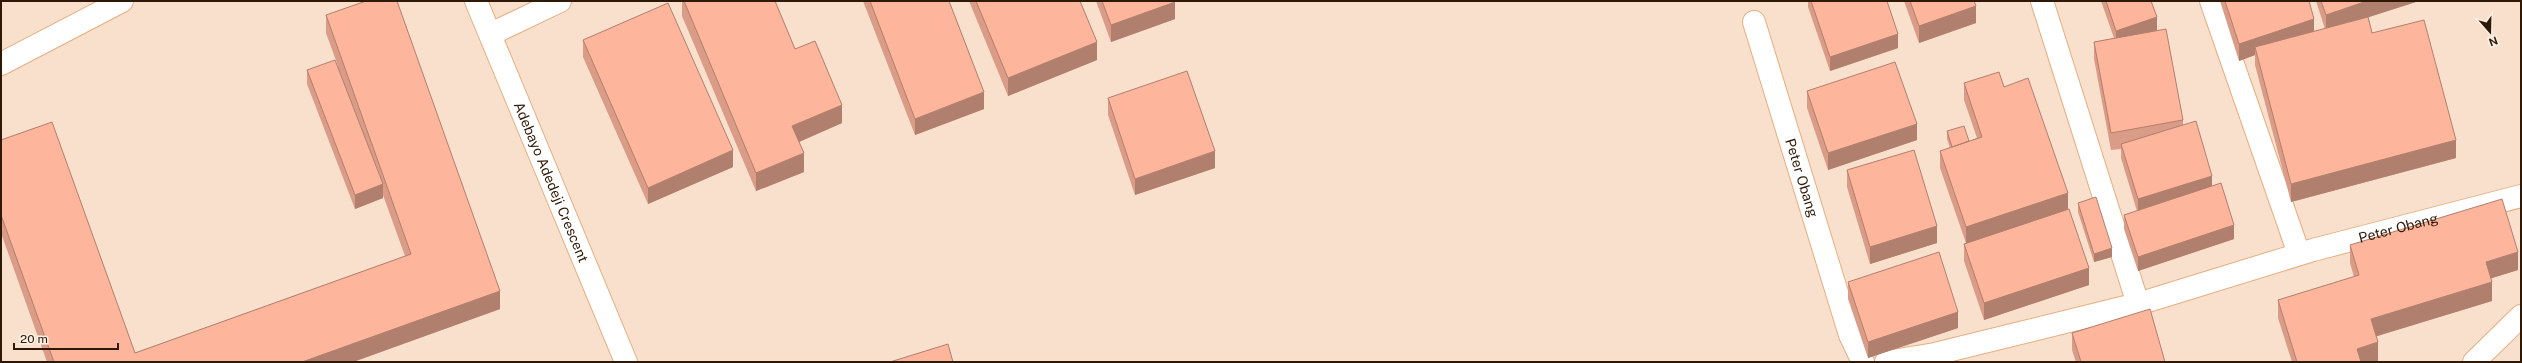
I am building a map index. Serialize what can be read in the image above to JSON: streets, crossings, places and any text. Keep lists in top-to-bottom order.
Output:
{
  "streets": {
    "street": ["Peter Obang", "Adebayo Adedeji Crescent"]
  },
  "scale_bar": "20 m",
  "north": "bottom"
}
